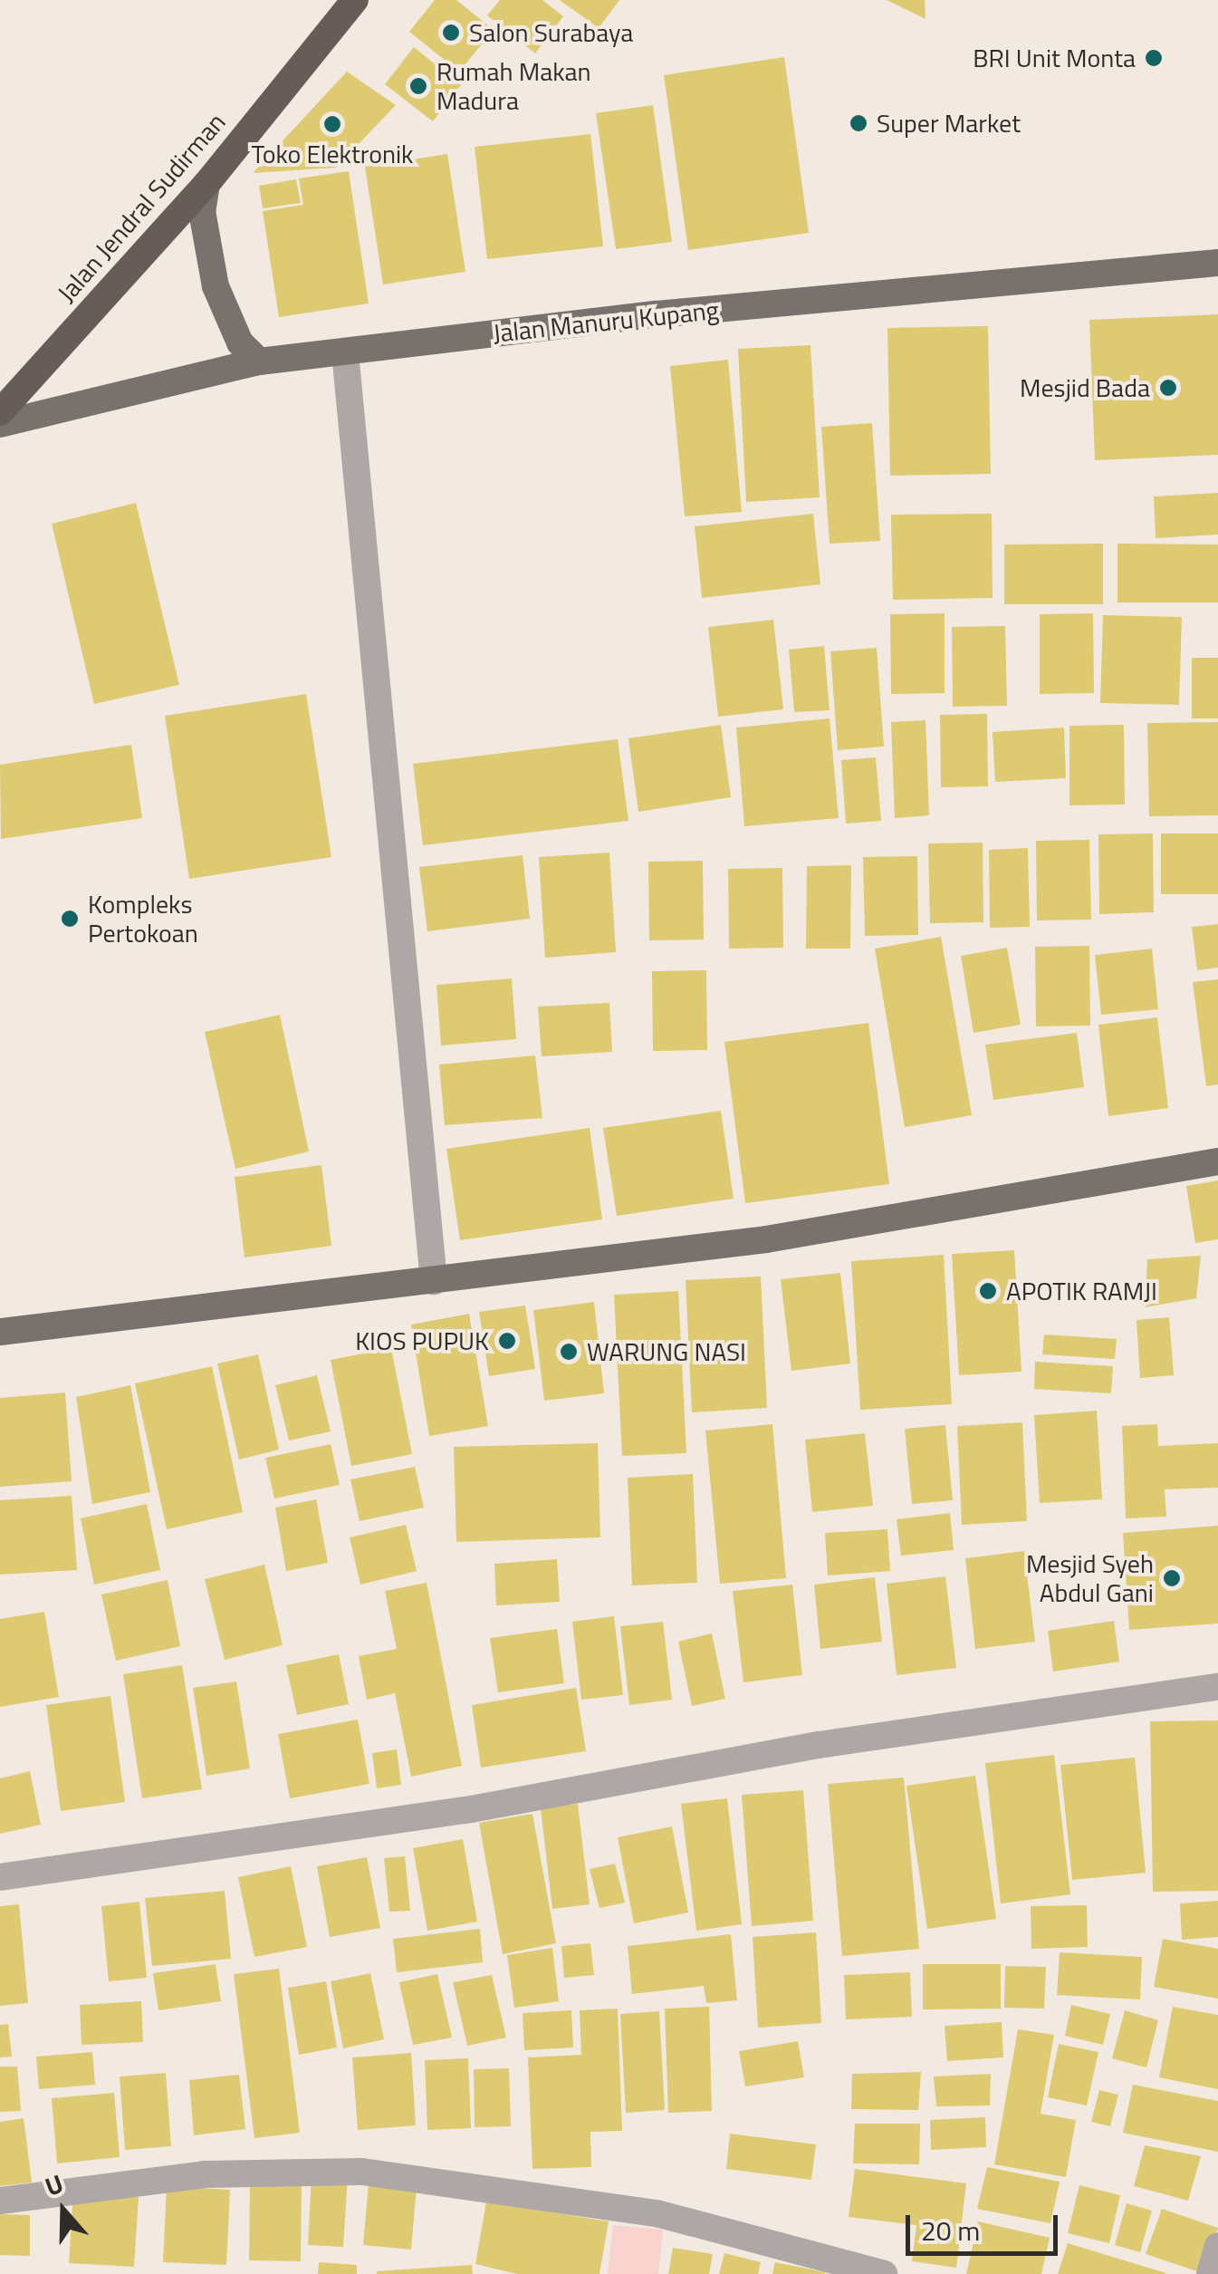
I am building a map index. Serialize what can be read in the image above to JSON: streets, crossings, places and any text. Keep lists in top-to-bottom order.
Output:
{
  "streets": {
    "highway": ["Jalan Jendral Sudirman"],
    "main road": ["Jalan Manuru Kupang"]
  },
  "places": [
    "Salon Surabaya",
    "BRI Unit Monta",
    "Rumah Makan Madura",
    "Super Market",
    "Toko Elektronik",
    "Mesjid Bada",
    "Kompleks Pertokoan",
    "APOTIK RAMJI",
    "KIOS PUPUK",
    "WARUNG NASI",
    "Mesjid Syeh Abdul Gani"
  ],
  "scale_bar": "20 m",
  "north": "top"
}
